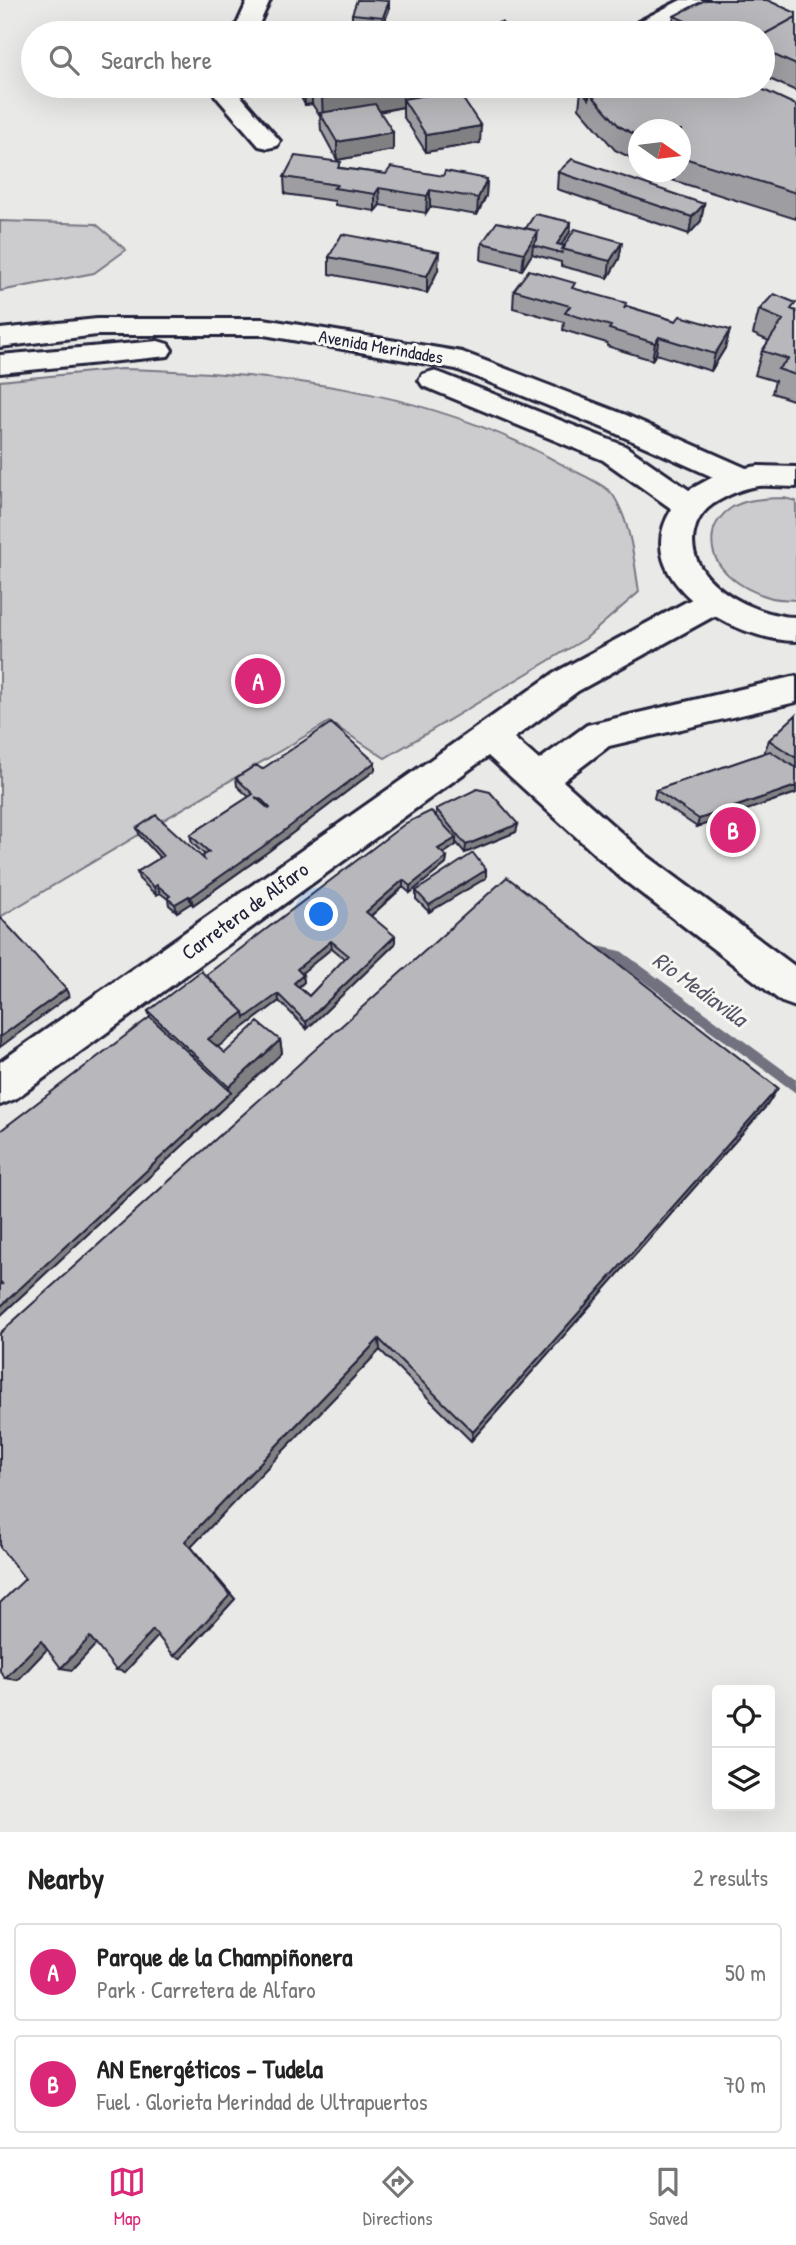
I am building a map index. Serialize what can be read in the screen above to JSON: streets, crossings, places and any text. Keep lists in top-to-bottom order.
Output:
{
  "streets": {
    "main road": ["Avenida Merindades", "Carretera de Alfaro"]
  },
  "water": ["Rio Mediavilla"],
  "north": "right",
  "page": {
    "search": "Search here",
    "pins": ["A", "B"],
    "heading": ["Nearby", "2 results"],
    "list": [
      {
        "mark": "A",
        "name": "Parque de la Champiñonera",
        "note": "Park · Carretera de Alfaro",
        "value": "50 m"
      },
      {
        "mark": "B",
        "name": "AN Energéticos - Tudela",
        "note": "Fuel · Glorieta Merindad de Ultrapuertos",
        "value": "70 m"
      }
    ],
    "nav": ["Map", "Directions", "Saved"]
  }
}
